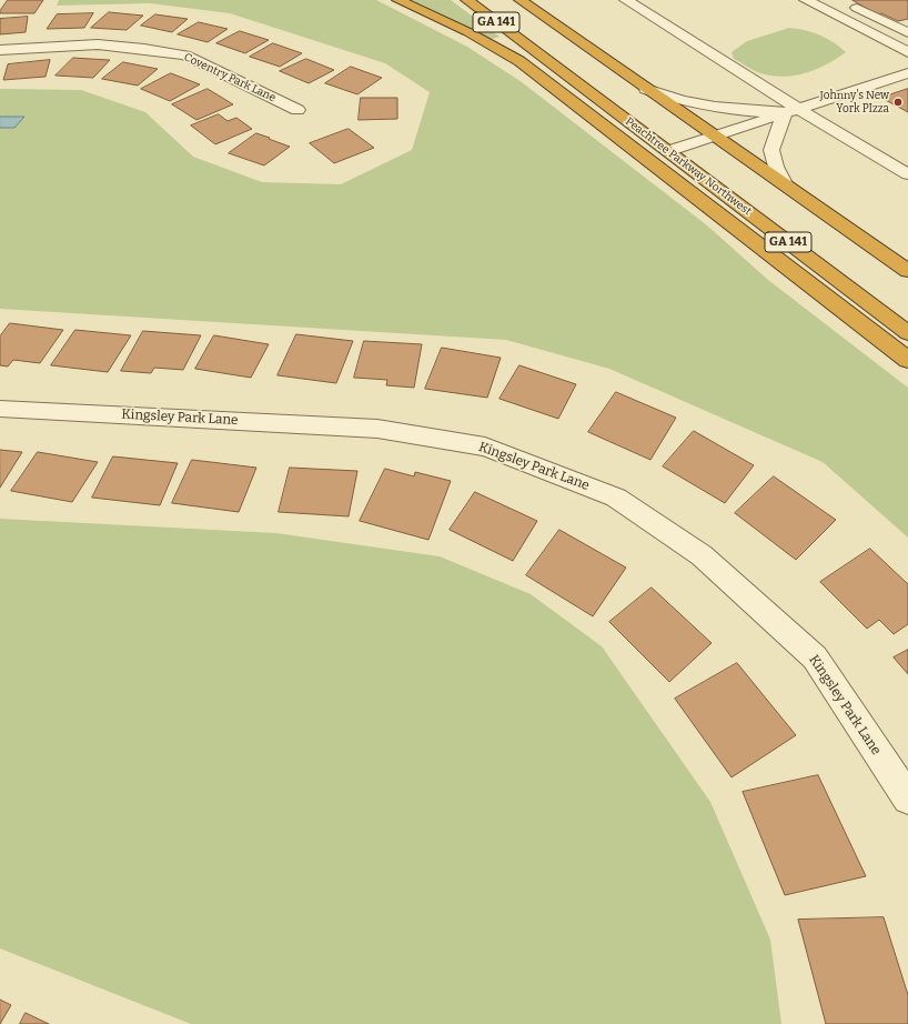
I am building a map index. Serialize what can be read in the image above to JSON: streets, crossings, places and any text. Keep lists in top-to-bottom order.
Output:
{
  "streets": {
    "highway": ["GA 141", "Peachtree Parkway Northwest"],
    "street": ["Coventry Park Lane", "Kingsley Park Lane"]
  },
  "places": ["Johnny's New York PIzza"]
}
